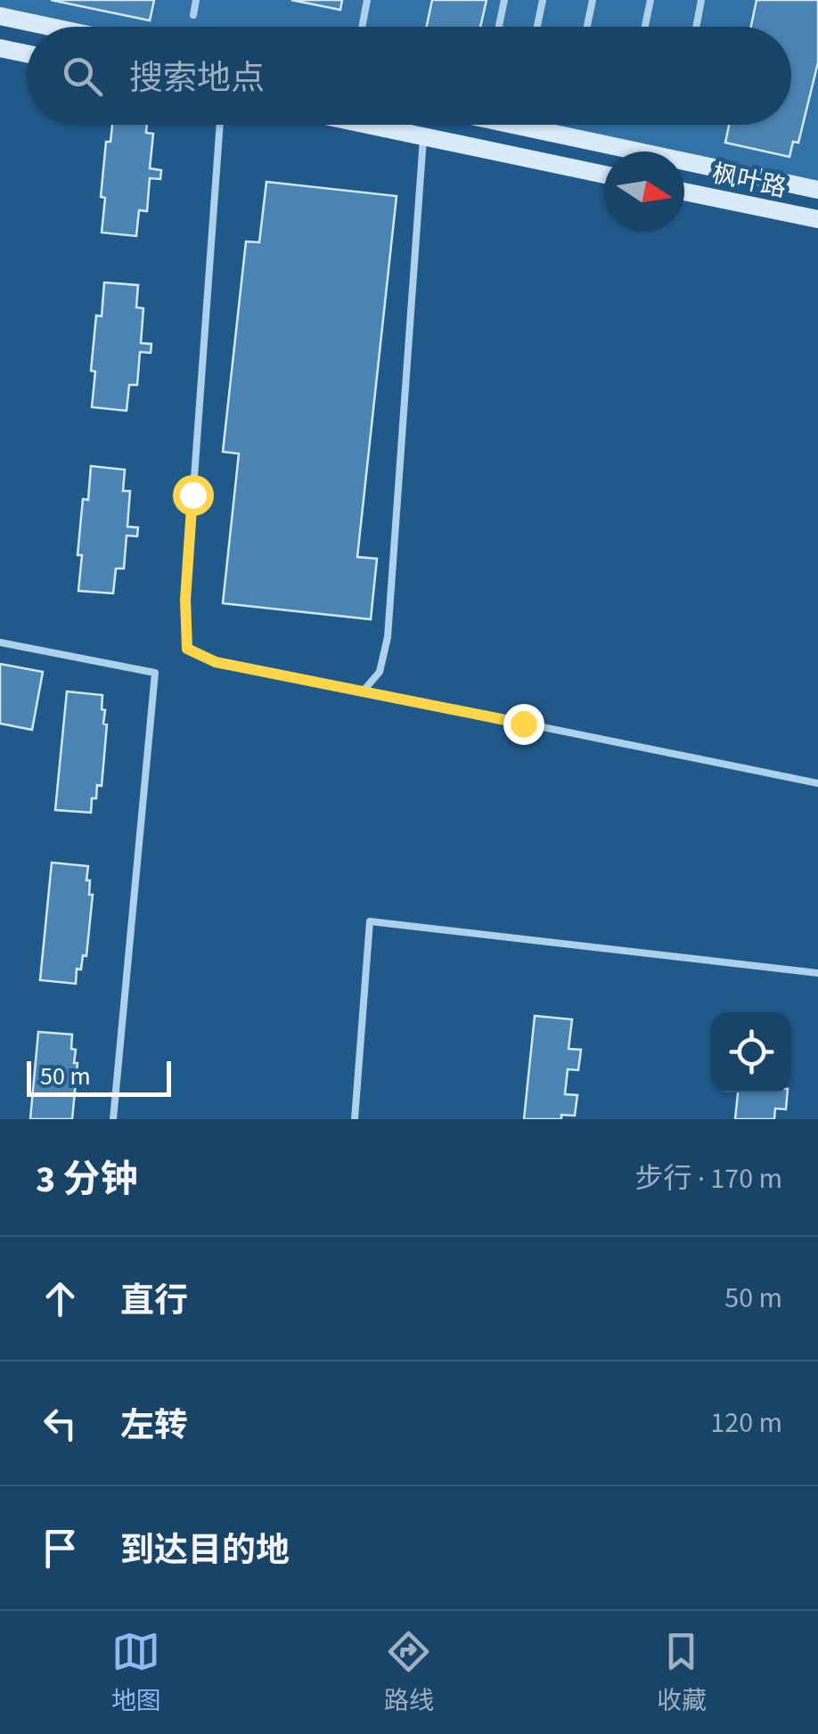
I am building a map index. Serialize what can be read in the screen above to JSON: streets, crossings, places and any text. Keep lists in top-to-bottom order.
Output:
{
  "streets": {
    "street": ["枫叶路"]
  },
  "scale_bar": "50 m",
  "north": "right",
  "page": {
    "search": "搜索地点",
    "scale": "50 m",
    "heading": ["3 分钟", "步行 · 170 m"],
    "list": [
      ["直行", "50 m"],
      ["左转", "120 m"],
      "到达目的地"
    ],
    "nav": ["地图", "路线", "收藏"]
  }
}
